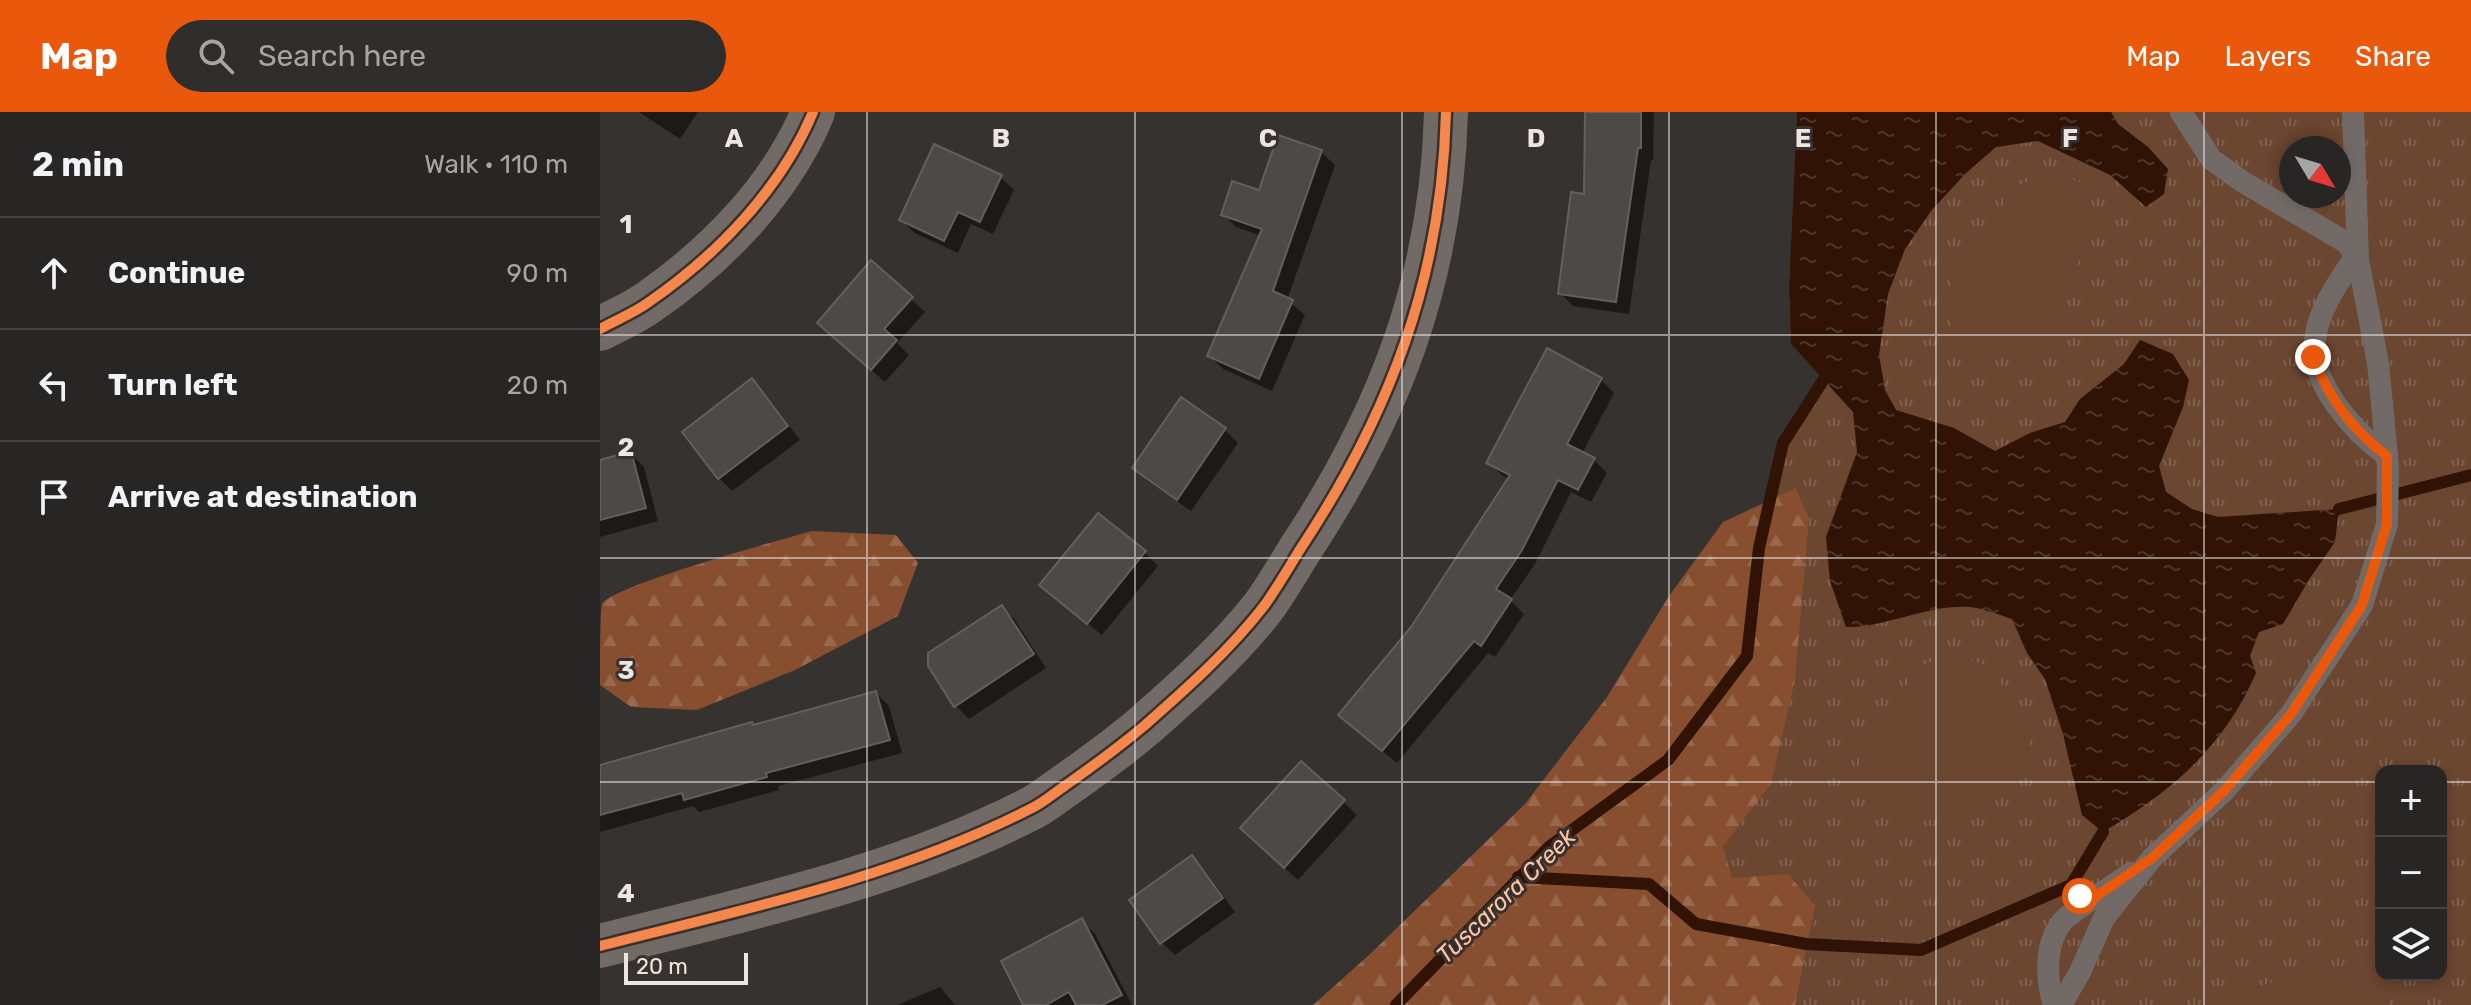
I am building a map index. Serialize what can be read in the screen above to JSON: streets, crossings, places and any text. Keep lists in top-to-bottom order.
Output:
{
  "water": ["Tuscarora Creek"],
  "scale_bar": "20 m",
  "north": "bottom right",
  "page": {
    "header": "Map",
    "search": "Search here",
    "nav": ["Map", "Layers", "Share"],
    "heading": ["2 min", "Walk · 110 m"],
    "list": [
      ["Continue", "90 m"],
      ["Turn left", "20 m"],
      "Arrive at destination"
    ],
    "map_buttons": ["+", "−"],
    "scale": "20 m"
  },
  "grid": {
    "columns": [
      "A",
      "B",
      "C",
      "D",
      "E",
      "F"
    ],
    "rows": [
      "1",
      "2",
      "3",
      "4"
    ]
  }
}
